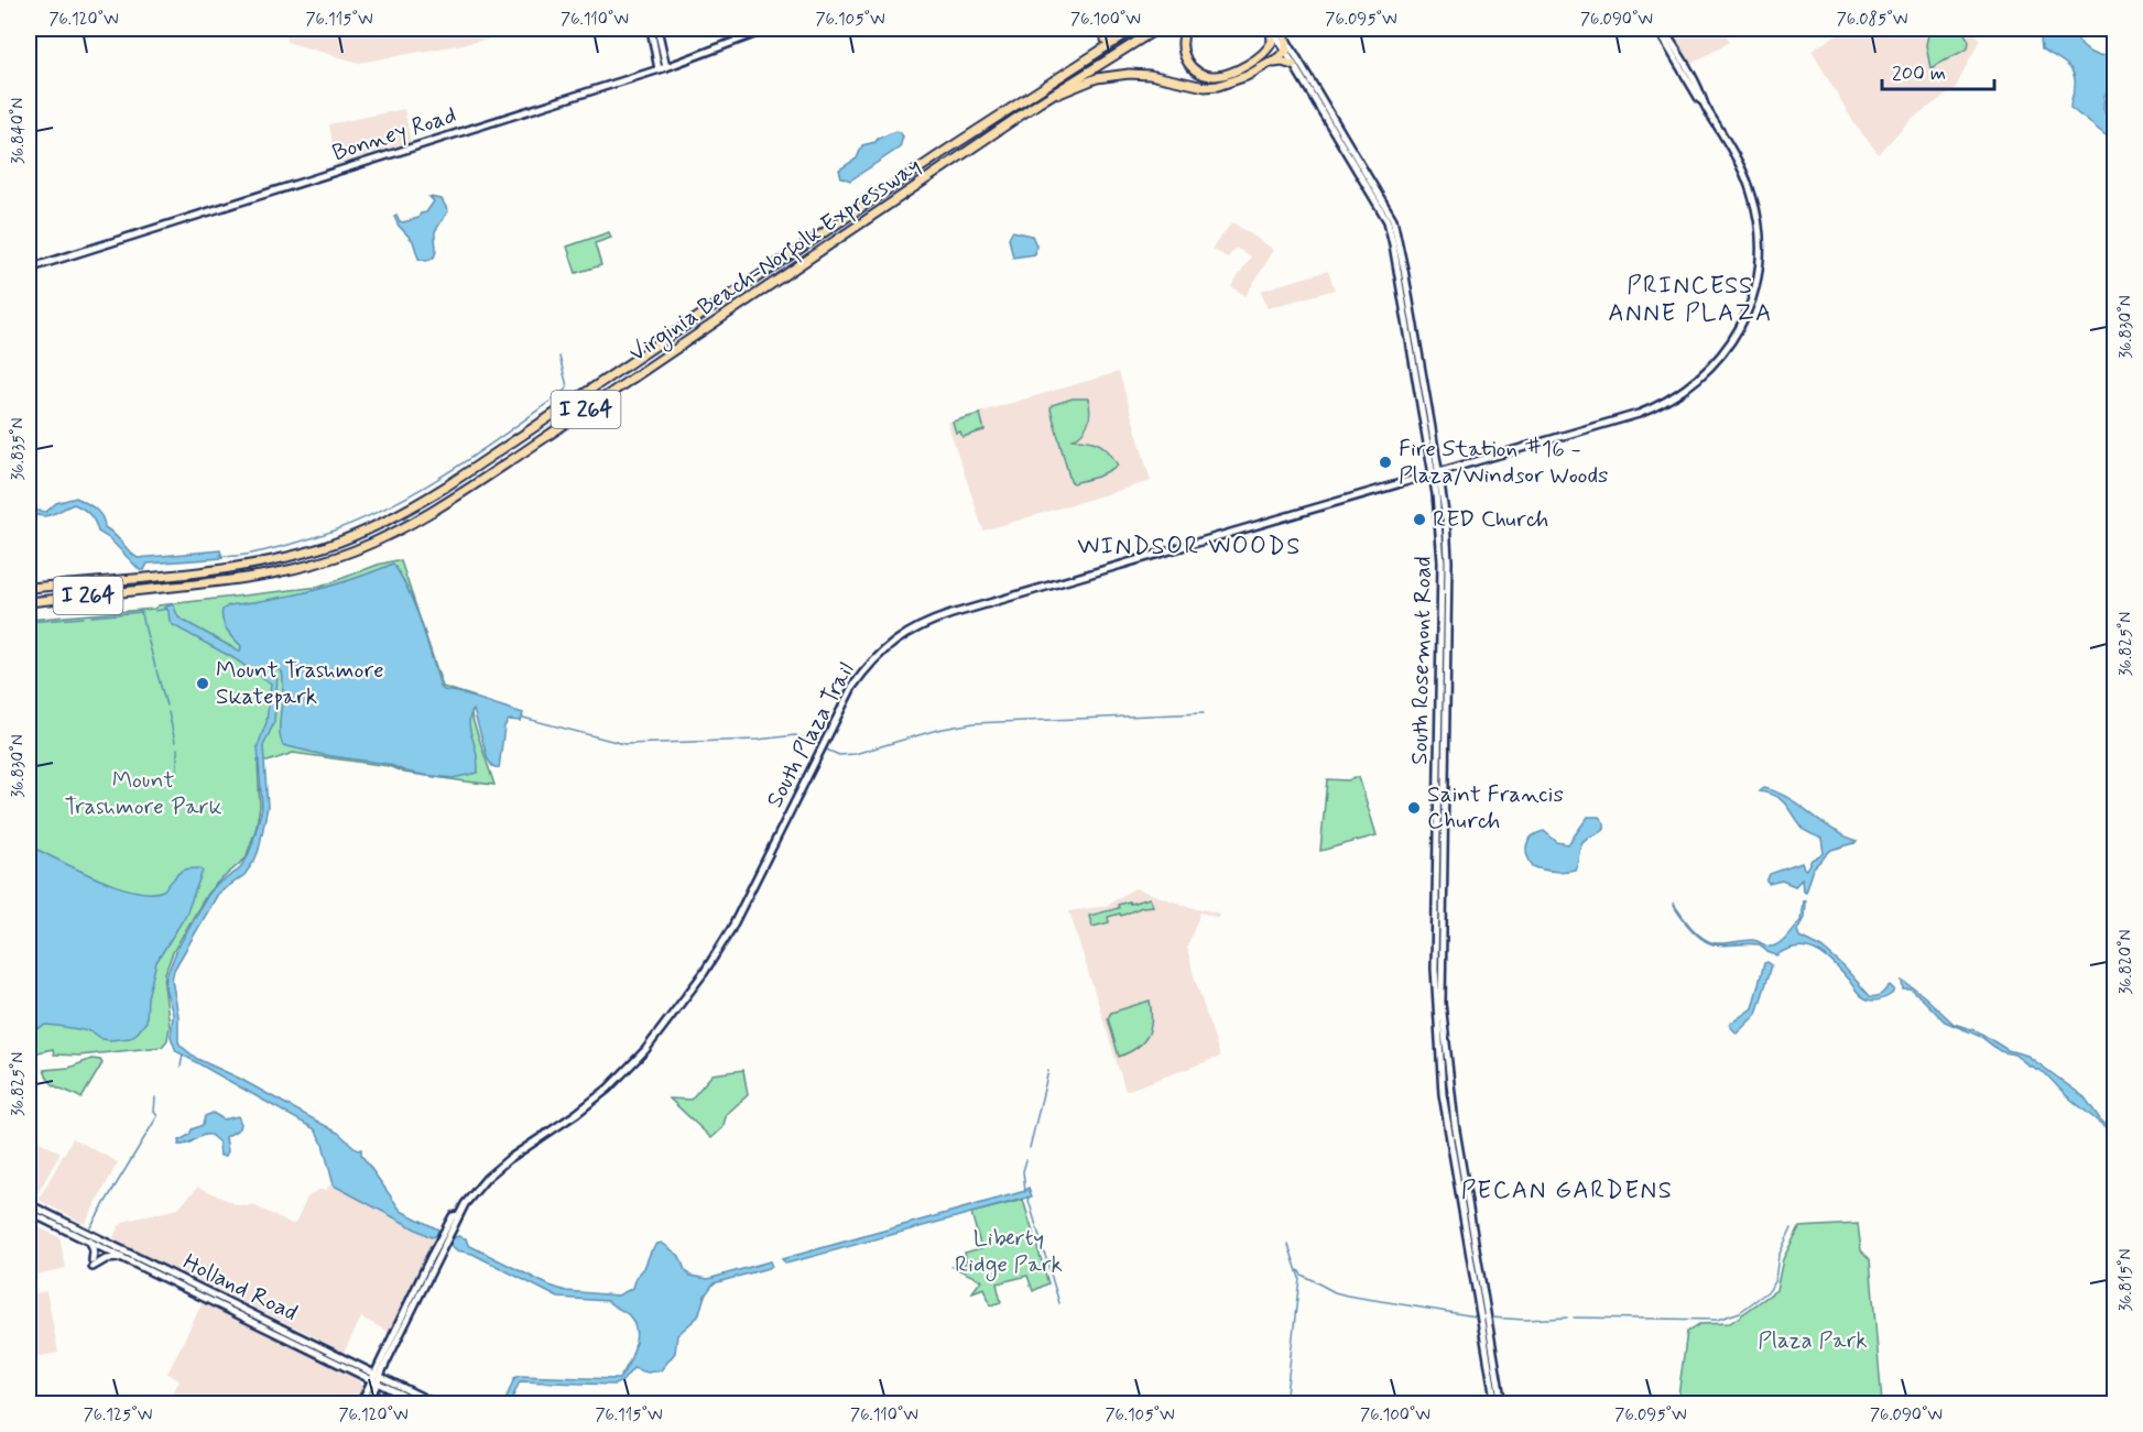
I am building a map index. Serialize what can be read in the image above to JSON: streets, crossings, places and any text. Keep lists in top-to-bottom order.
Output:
{
  "streets": {
    "highway": ["Virginia Beach-Norfolk Expressway", "I 264"],
    "main road": [
      "Bonney Road",
      "South Rosemont Road",
      "South Plaza Trail",
      "Holland Road"
    ]
  },
  "crossings": [
    ["South Rosemont Road", "South Plaza Trail"],
    ["South Plaza Trail", "Holland Road"]
  ],
  "districts": ["PRINCESS ANNE PLAZA", "WINDSOR WOODS", "PECAN GARDENS"],
  "parks": ["Mount Trashmore Park", "Liberty Ridge Park", "Plaza Park"],
  "places": [
    "Fire Station #16 - Plaza/Windsor Woods",
    "RED Church",
    "Mount Trashmore Skatepark",
    "Saint Francis Church"
  ],
  "scale_bar": "200 m",
  "coordinates": [
    "76.120°W",
    "76.115°W",
    "76.110°W",
    "76.105°W",
    "76.100°W",
    "76.095°W",
    "76.090°W",
    "76.085°W",
    "36.840°N",
    "36.830°N",
    "36.835°N",
    "36.825°N",
    "36.820°N",
    "36.815°N",
    "76.125°W"
  ]
}
